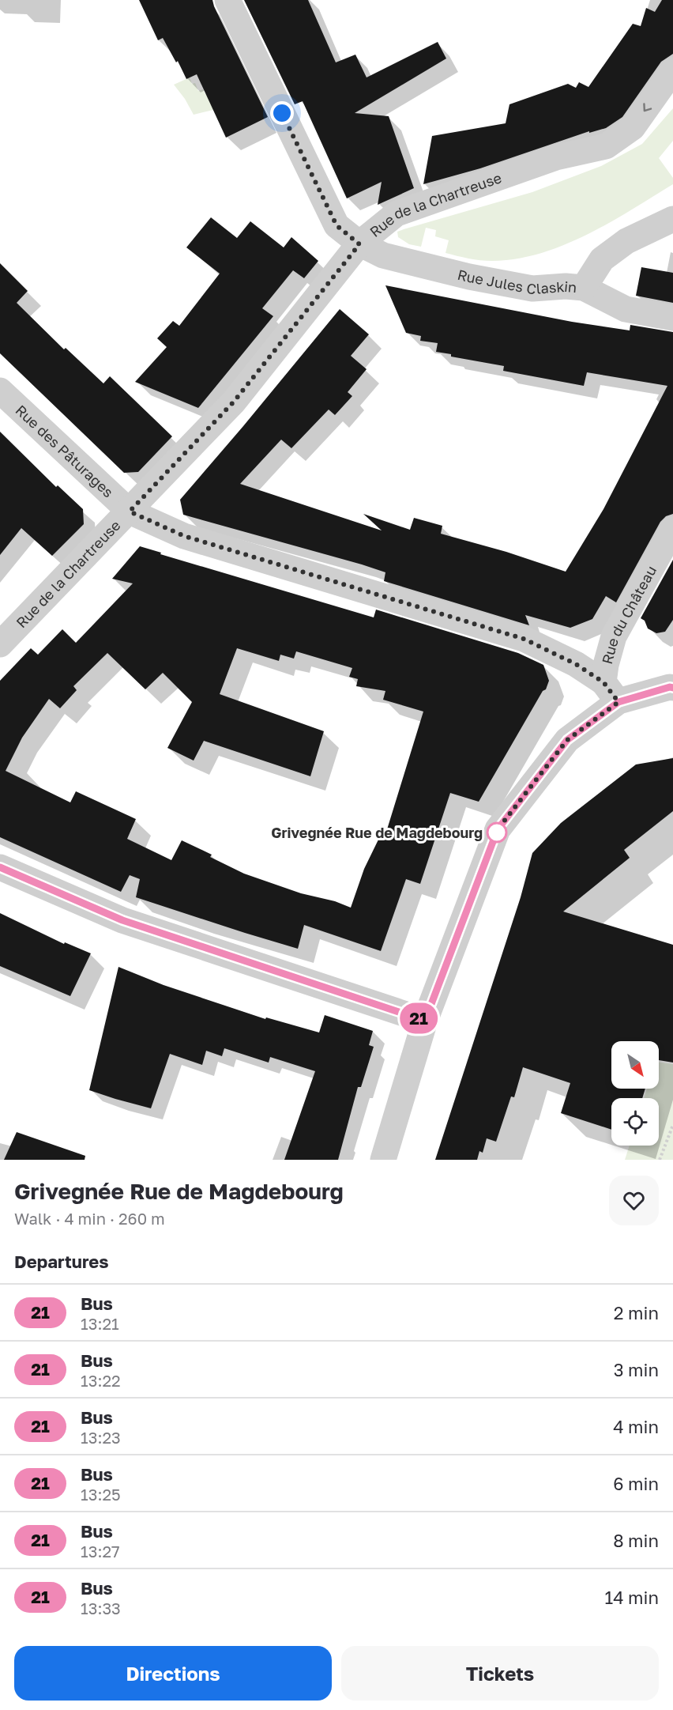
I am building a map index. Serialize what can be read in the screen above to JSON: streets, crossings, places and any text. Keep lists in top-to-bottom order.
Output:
{
  "streets": {
    "street": [
      "Rue de la Chartreuse",
      "Rue Jules Claskin",
      "Rue des Pâturages",
      "Rue du Château"
    ]
  },
  "crossings": [
    ["Rue de la Chartreuse", "Rue Jules Claskin"],
    ["Rue de la Chartreuse", "Rue des Pâturages"],
    ["Rue des Pâturages", "Rue du Château"]
  ],
  "places": ["Grivegnée Rue de Magdebourg"],
  "lines": ["bus line 21"],
  "north": "bottom right",
  "page": {
    "on_map": "21",
    "heading": [
      ["Grivegnée Rue de Magdebourg", "Walk · 4 min · 260 m"],
      "Departures"
    ],
    "list": [
      {
        "mark": "21",
        "name": "Bus",
        "note": "13:21",
        "value": "2 min"
      },
      {
        "mark": "21",
        "name": "Bus",
        "note": "13:22",
        "value": "3 min"
      },
      {
        "mark": "21",
        "name": "Bus",
        "note": "13:23",
        "value": "4 min"
      },
      {
        "mark": "21",
        "name": "Bus",
        "note": "13:25",
        "value": "6 min"
      },
      {
        "mark": "21",
        "name": "Bus",
        "note": "13:27",
        "value": "8 min"
      },
      {
        "mark": "21",
        "name": "Bus",
        "note": "13:33",
        "value": "14 min"
      }
    ],
    "buttons": ["Directions", "Tickets"]
  }
}
